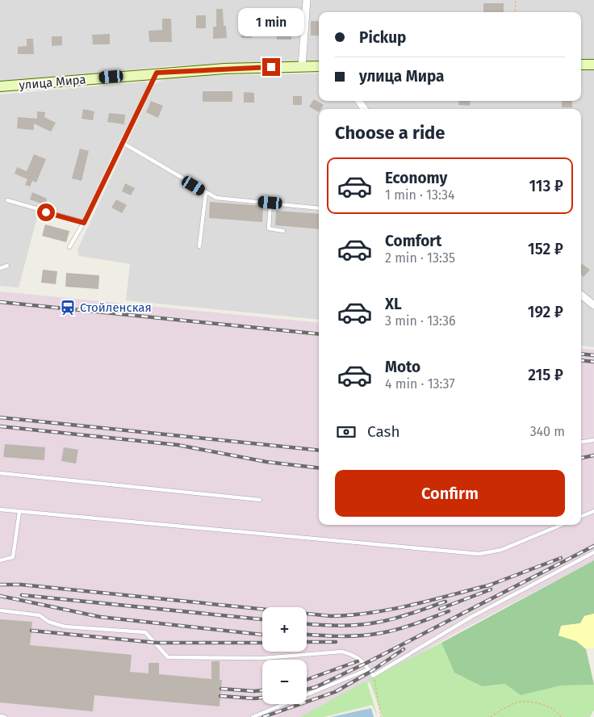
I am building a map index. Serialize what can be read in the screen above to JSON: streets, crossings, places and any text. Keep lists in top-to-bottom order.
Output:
{
  "streets": {
    "main road": ["улица Мира"]
  },
  "places": {
    "station": ["Стойленская"]
  },
  "page": {
    "bubble": "1 min",
    "banner": ["Pickup", "улица Мира"],
    "heading": "Choose a ride",
    "list": [
      {
        "name": "Economy",
        "note": "1 min · 13:34",
        "value": "113 ₽"
      },
      {
        "name": "Comfort",
        "note": "2 min · 13:35",
        "value": "152 ₽"
      },
      {
        "name": "XL",
        "note": "3 min · 13:36",
        "value": "192 ₽"
      },
      {
        "name": "Moto",
        "note": "4 min · 13:37",
        "value": "215 ₽"
      }
    ],
    "pay": ["Cash", "340 m"],
    "buttons": "Confirm",
    "map_buttons": ["+", "−"]
  }
}
